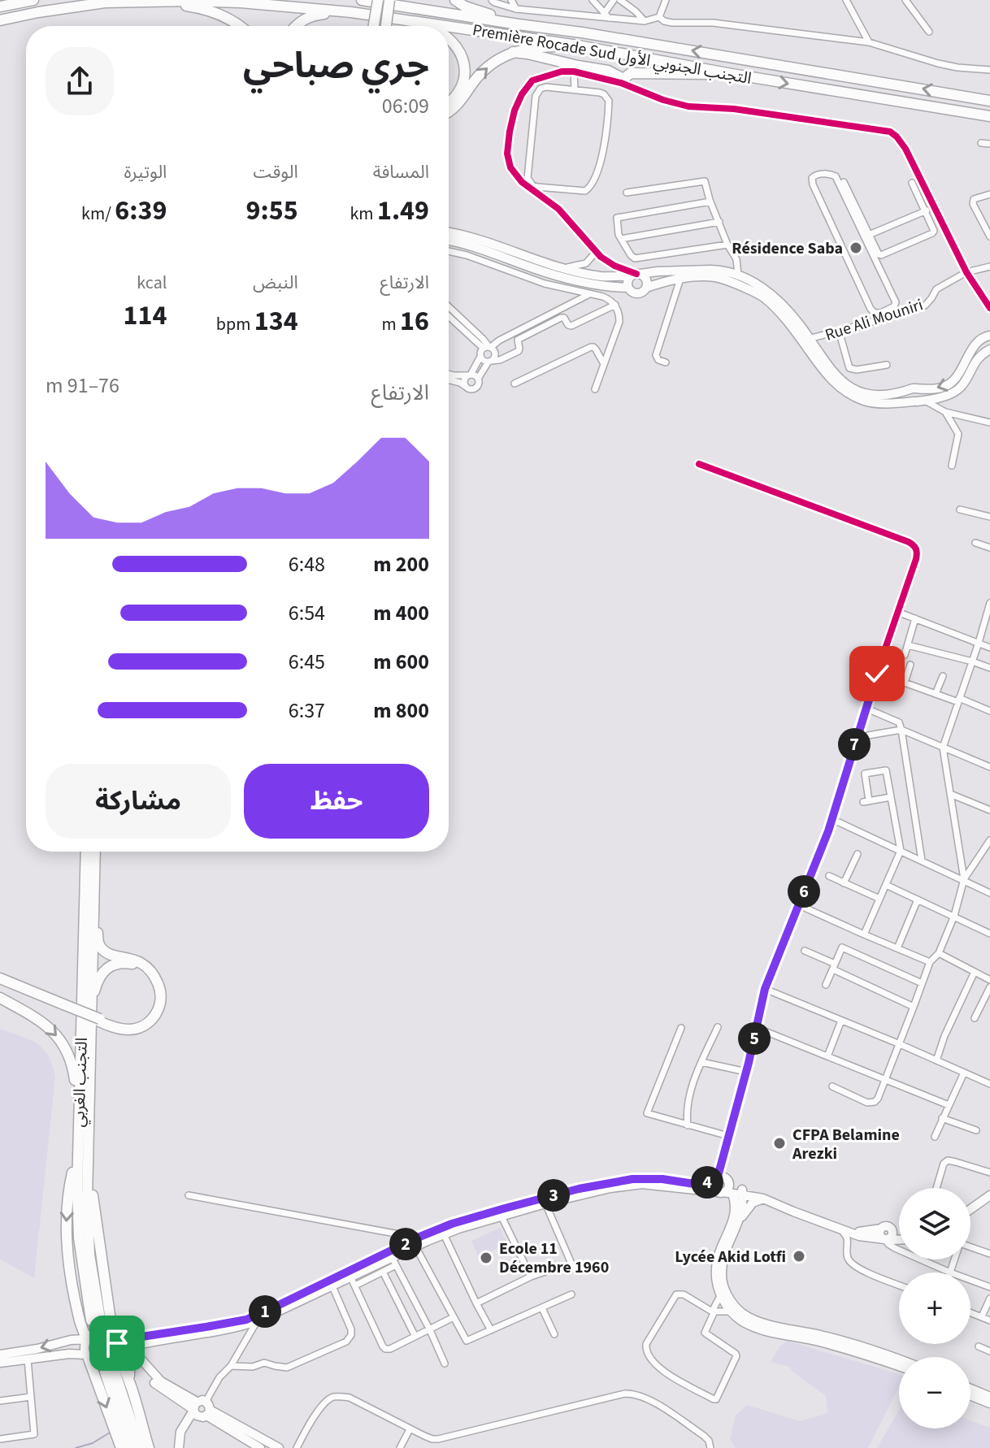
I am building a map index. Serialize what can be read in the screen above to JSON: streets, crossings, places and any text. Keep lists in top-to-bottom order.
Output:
{
  "streets": {
    "highway": ["Première Rocade Sud التجنب الجنوبي الأول", "التجنب الغربي"],
    "street": ["Rue Ali Mouniri"]
  },
  "places": [
    "Résidence Saba",
    "CFPA Belamine Arezki",
    "Lycée Akid Lotfi",
    "Ecole 11 Décembre 1960"
  ],
  "page": {
    "heading": ["جري صباحي", "06:09"],
    "stats": [
      ["المسافة", "1.49 km"],
      ["الوقت", "9:55"],
      ["الوتيرة", "6:39 /km"],
      ["الارتفاع", "16 m"],
      ["النبض", "134 bpm"],
      ["kcal", "114"]
    ],
    "chart": ["الارتفاع", "76–91 m"],
    "list": [
      {
        "name": "200 m",
        "note": "6:48"
      },
      {
        "name": "400 m",
        "note": "6:54"
      },
      {
        "name": "600 m",
        "note": "6:45"
      },
      {
        "name": "800 m",
        "note": "6:37"
      }
    ],
    "pins": [
      "7",
      "6",
      "5",
      "4",
      "3",
      "2",
      "1"
    ],
    "buttons": ["حفظ", "مشاركة"],
    "map_buttons": ["+", "−"]
  }
}
